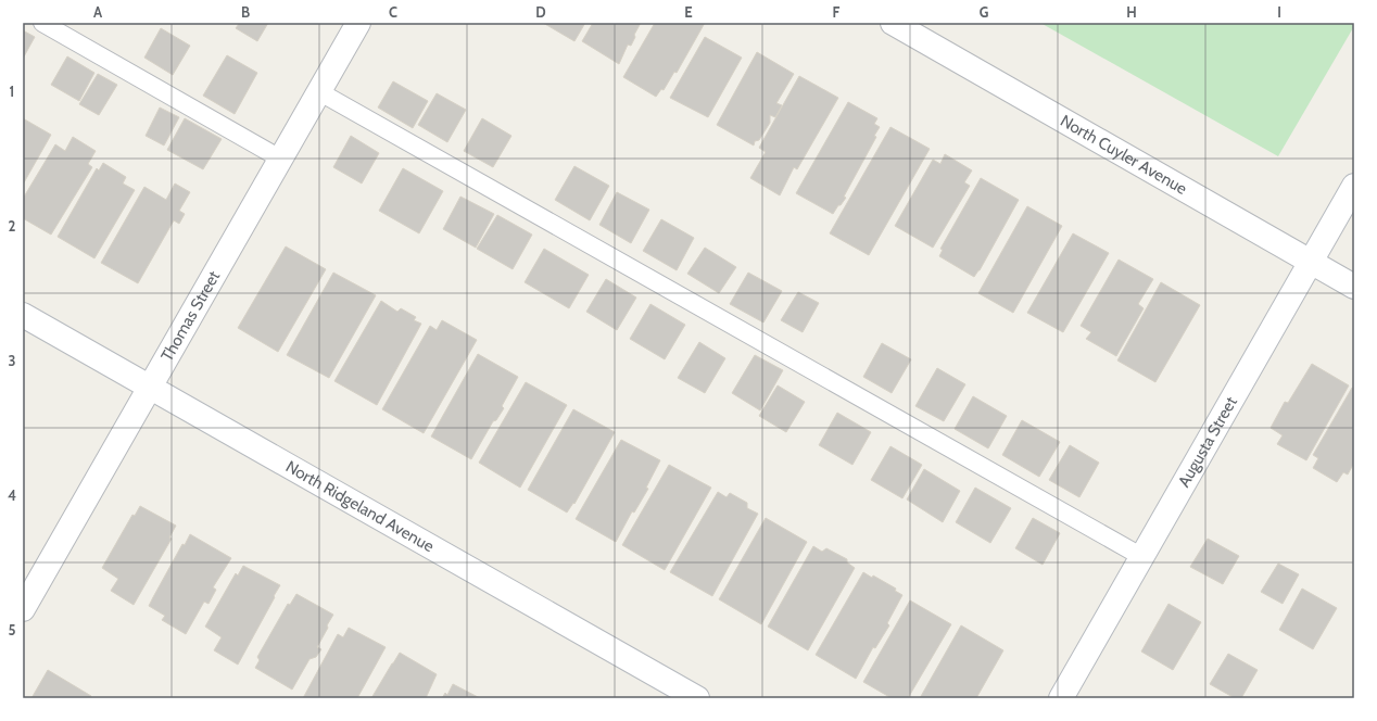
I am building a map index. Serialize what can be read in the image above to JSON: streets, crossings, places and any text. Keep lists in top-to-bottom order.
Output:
{
  "streets": {
    "street": [
      "North Cuyler Avenue",
      "Thomas Street",
      "Augusta Street",
      "North Ridgeland Avenue"
    ]
  },
  "crossings": [
    ["North Cuyler Avenue", "Augusta Street"],
    ["Thomas Street", "North Ridgeland Avenue"]
  ],
  "grid": {
    "columns": [
      "A",
      "B",
      "C",
      "D",
      "E",
      "F",
      "G",
      "H",
      "I"
    ],
    "rows": [
      "1",
      "2",
      "3",
      "4",
      "5"
    ]
  }
}
